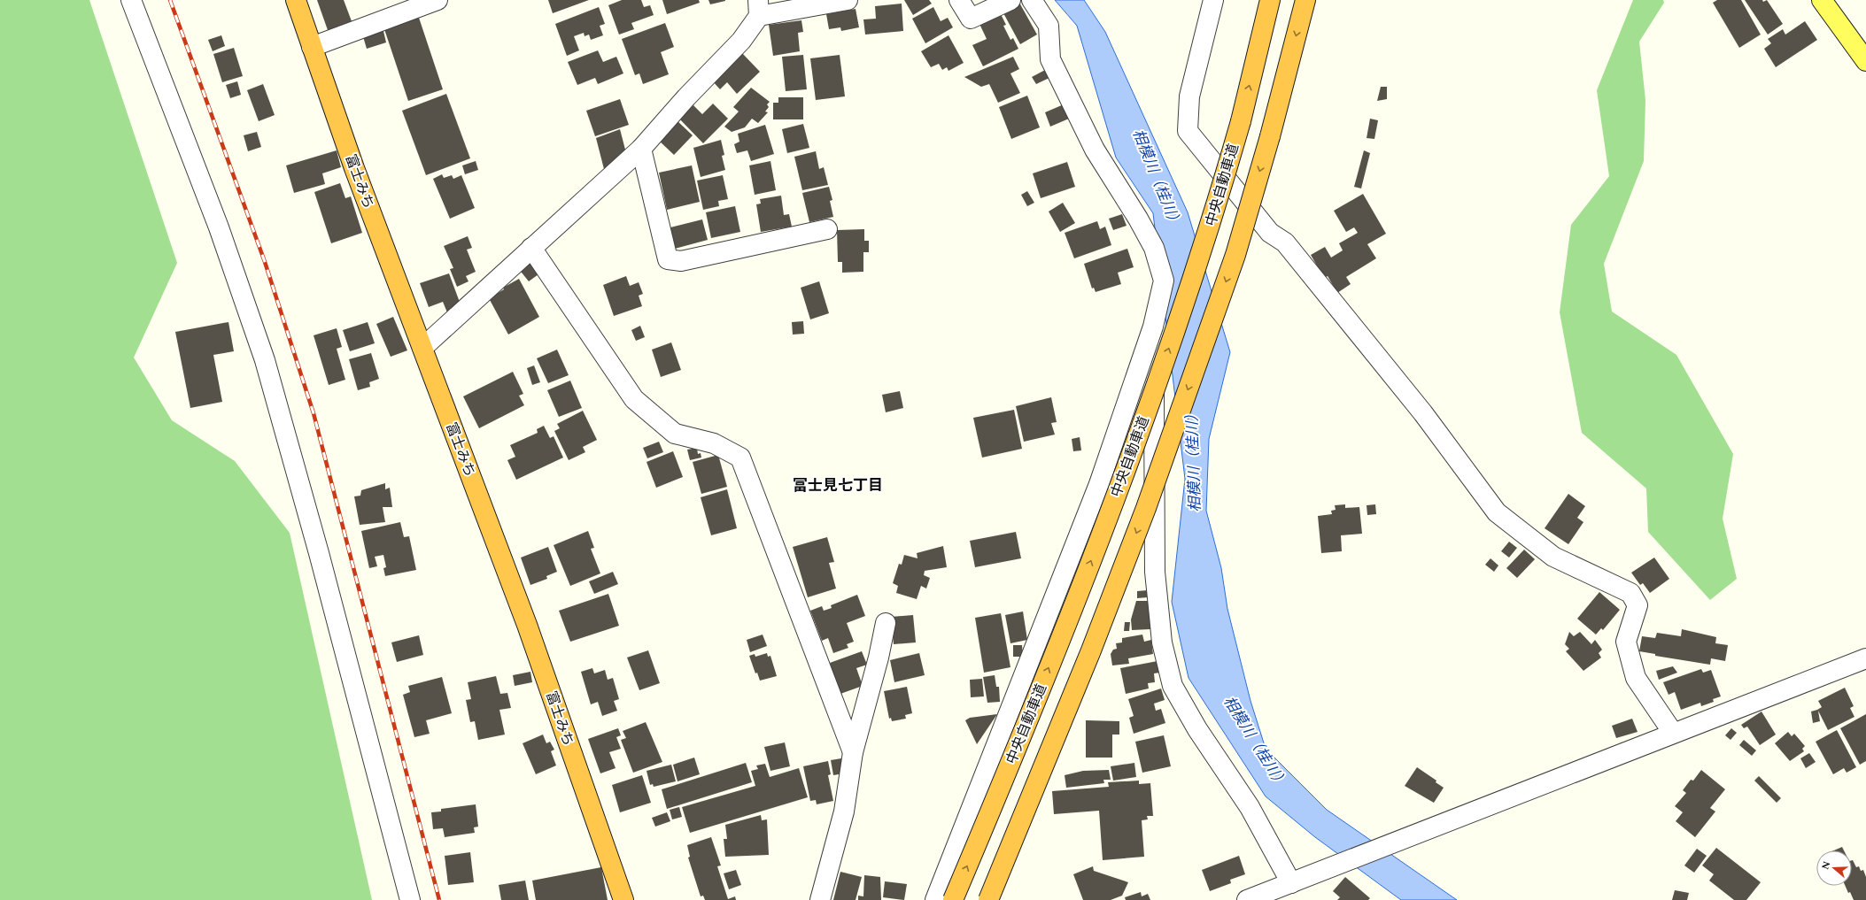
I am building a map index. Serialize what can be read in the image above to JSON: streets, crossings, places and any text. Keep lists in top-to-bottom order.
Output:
{
  "streets": {
    "highway": ["富士みち", "中央自動車道"]
  },
  "districts": ["富士見七丁目"],
  "water": ["相模川（桂川）"],
  "north": "left"
}
